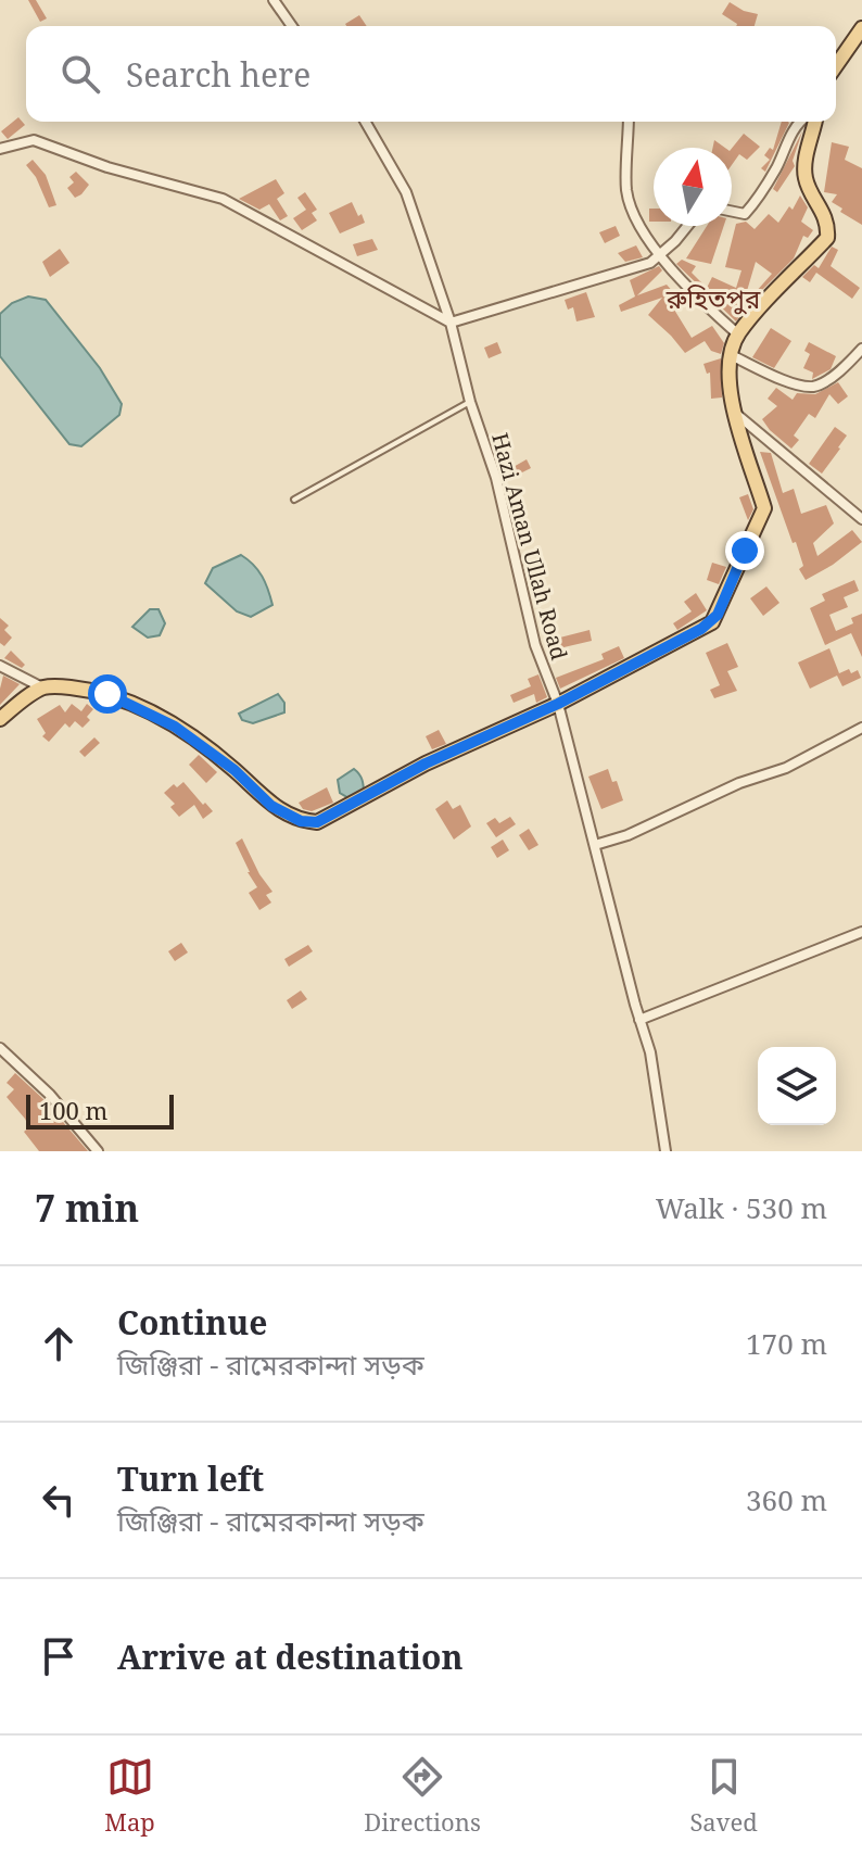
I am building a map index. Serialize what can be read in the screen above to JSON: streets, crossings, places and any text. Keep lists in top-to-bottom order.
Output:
{
  "streets": {
    "street": ["Hazi Aman Ullah Road"]
  },
  "districts": ["রুহিতপুর"],
  "scale_bar": "100 m",
  "north": "top",
  "page": {
    "search": "Search here",
    "scale": "100 m",
    "heading": ["7 min", "Walk · 530 m"],
    "list": [
      ["Continue", "জিঞ্জিরা - রামেরকান্দা সড়ক", "170 m"],
      ["Turn left", "জিঞ্জিরা - রামেরকান্দা সড়ক", "360 m"],
      "Arrive at destination"
    ],
    "nav": ["Map", "Directions", "Saved"]
  }
}
